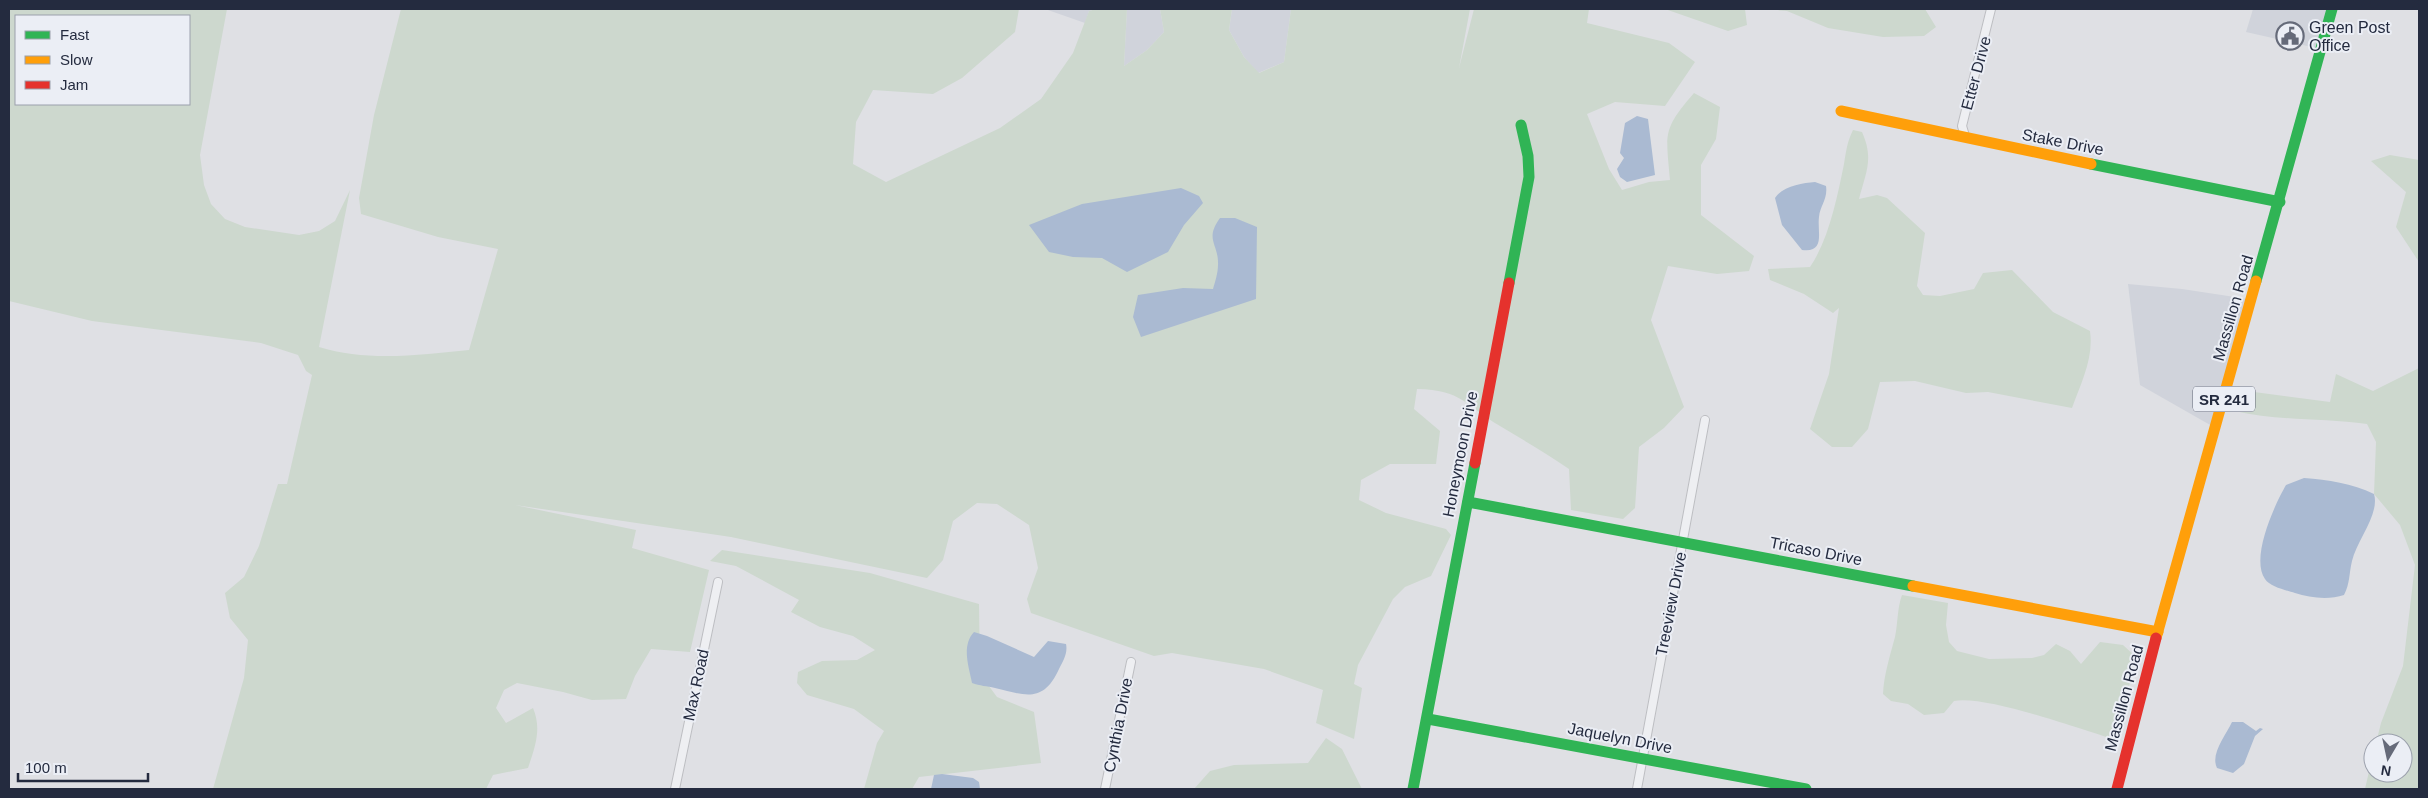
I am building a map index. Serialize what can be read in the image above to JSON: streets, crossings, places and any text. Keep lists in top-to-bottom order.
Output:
{
  "streets": {
    "street": [
      "Etter Drive",
      "Stake Drive",
      "Massillon Road",
      "SR 241",
      "Honeymoon Drive",
      "Tricaso Drive",
      "Treeview Drive",
      "Max Road",
      "Cynthia Drive",
      "Jaquelyn Drive"
    ]
  },
  "crossings": [
    ["Etter Drive", "Stake Drive"],
    ["Stake Drive", "Massillon Road"],
    ["Massillon Road", "Tricaso Drive"],
    ["Honeymoon Drive", "Tricaso Drive"],
    ["Honeymoon Drive", "Jaquelyn Drive"],
    ["Tricaso Drive", "Treeview Drive"],
    ["Treeview Drive", "Jaquelyn Drive"]
  ],
  "places": {
    "public building": ["Green Post Office"]
  },
  "legend": ["Fast", "Slow", "Jam"],
  "scale_bar": "100 m",
  "north": "bottom"
}
